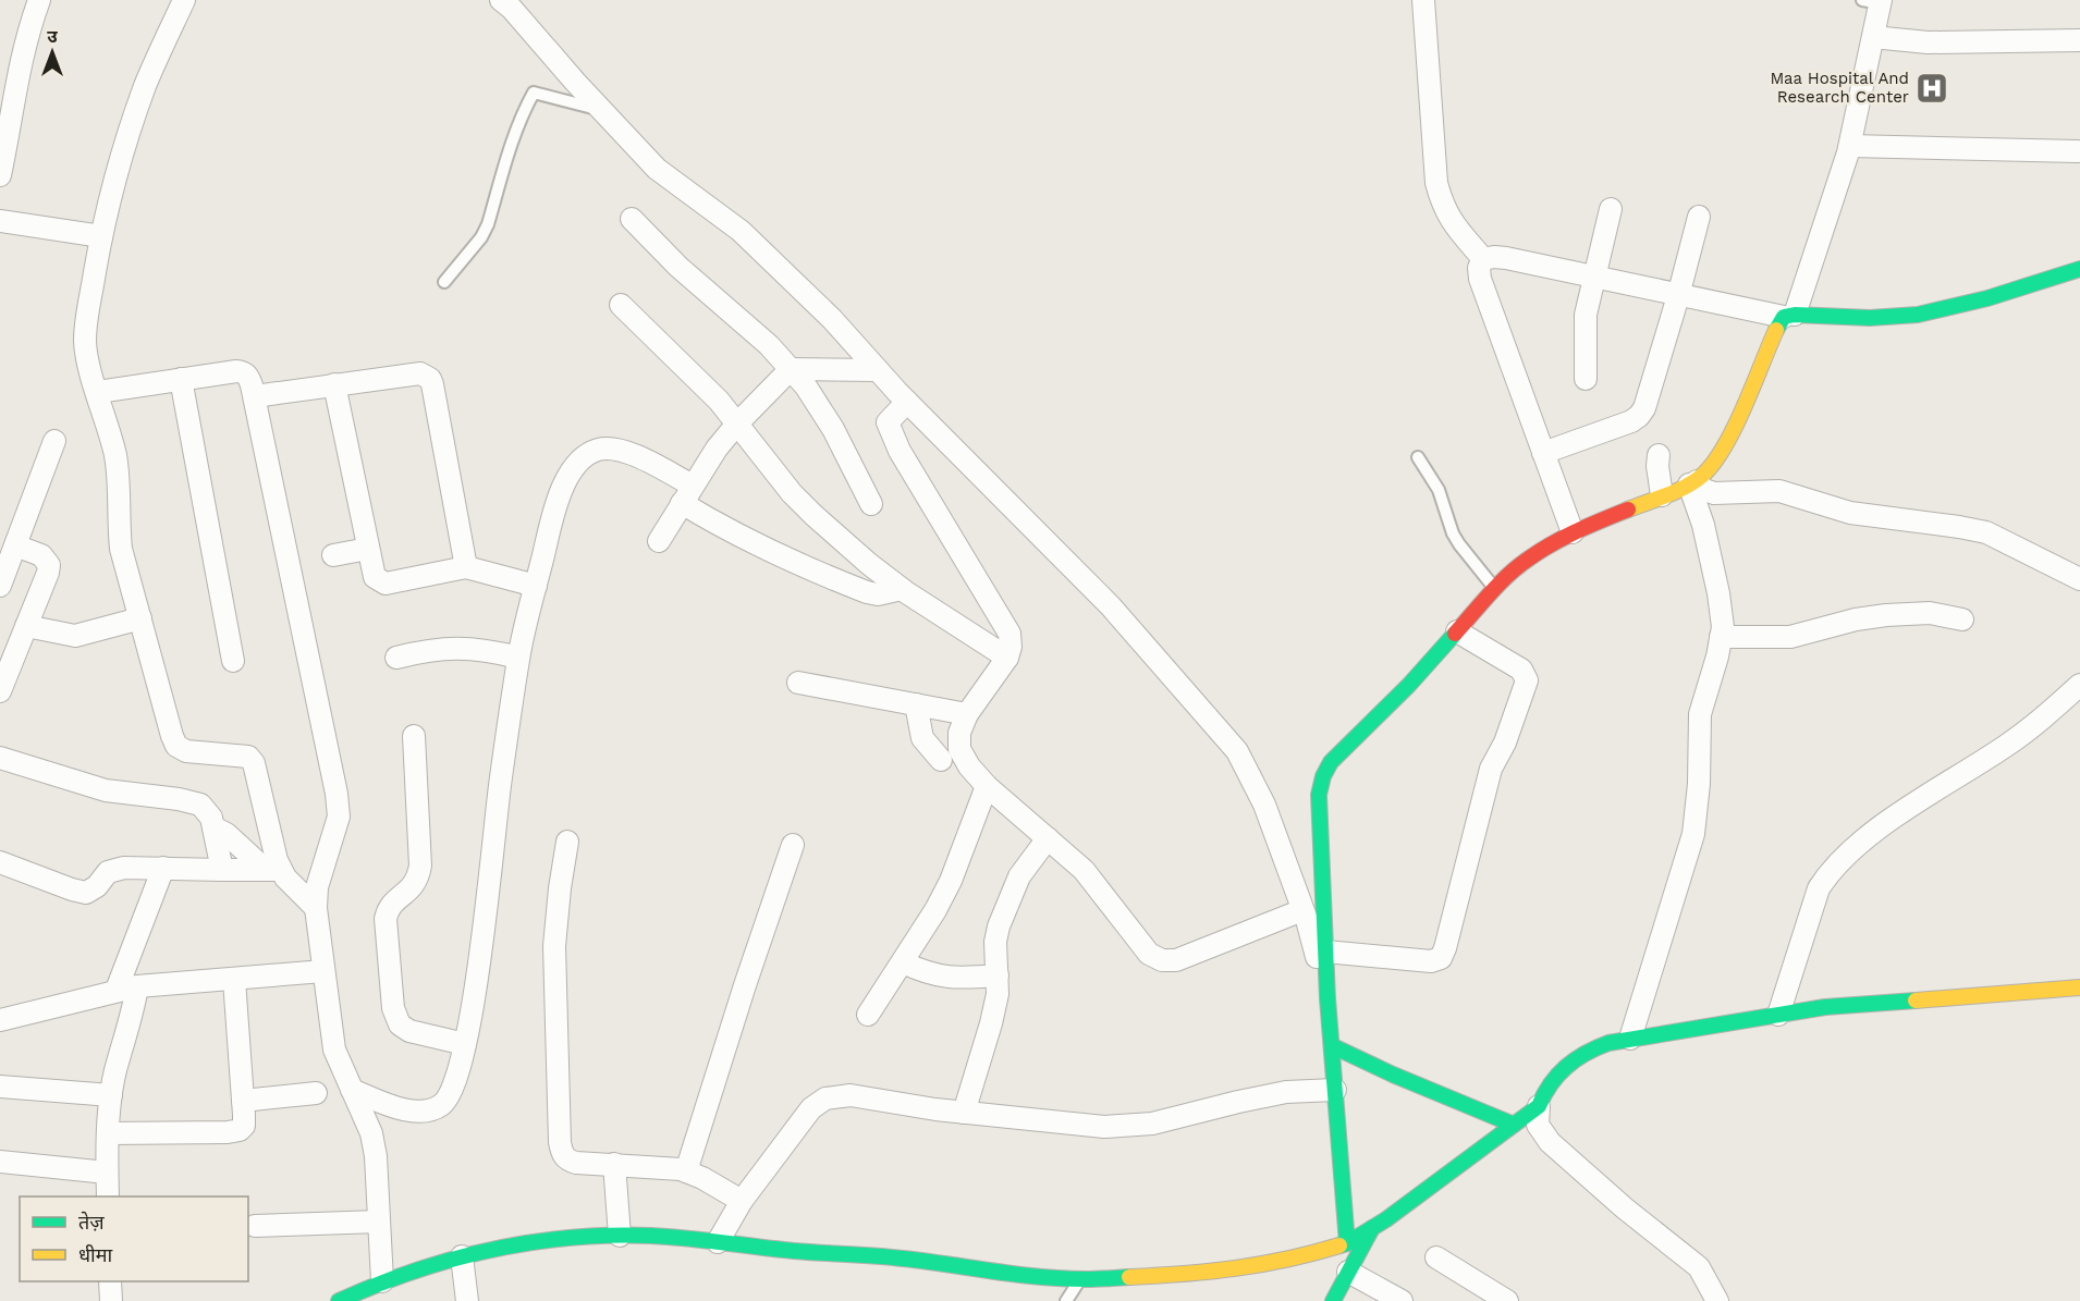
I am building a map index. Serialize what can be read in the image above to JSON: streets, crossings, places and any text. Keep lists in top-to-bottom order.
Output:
{
  "places": {
    "hospital": ["Maa Hospital And Research Center"]
  },
  "legend": ["तेज़", "धीमा"],
  "north": "top"
}
